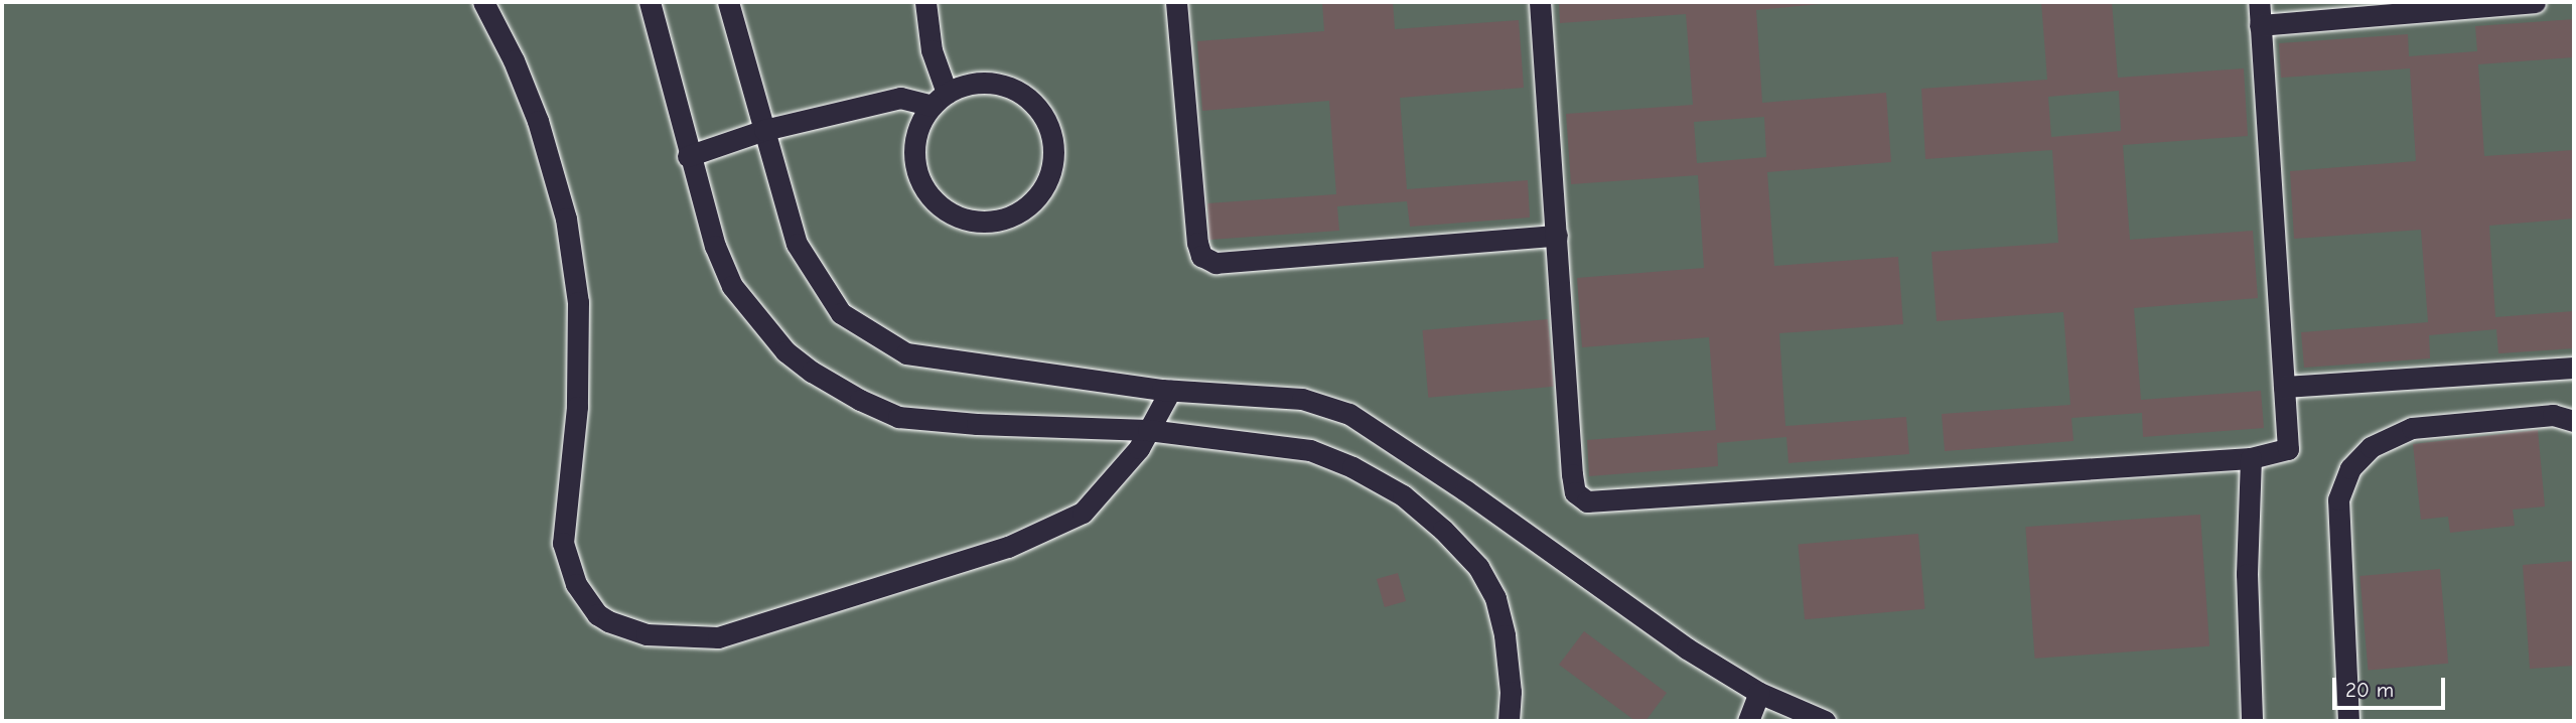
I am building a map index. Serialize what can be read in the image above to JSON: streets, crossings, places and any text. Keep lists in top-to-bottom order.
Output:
{
  "scale_bar": "20 m"
}
